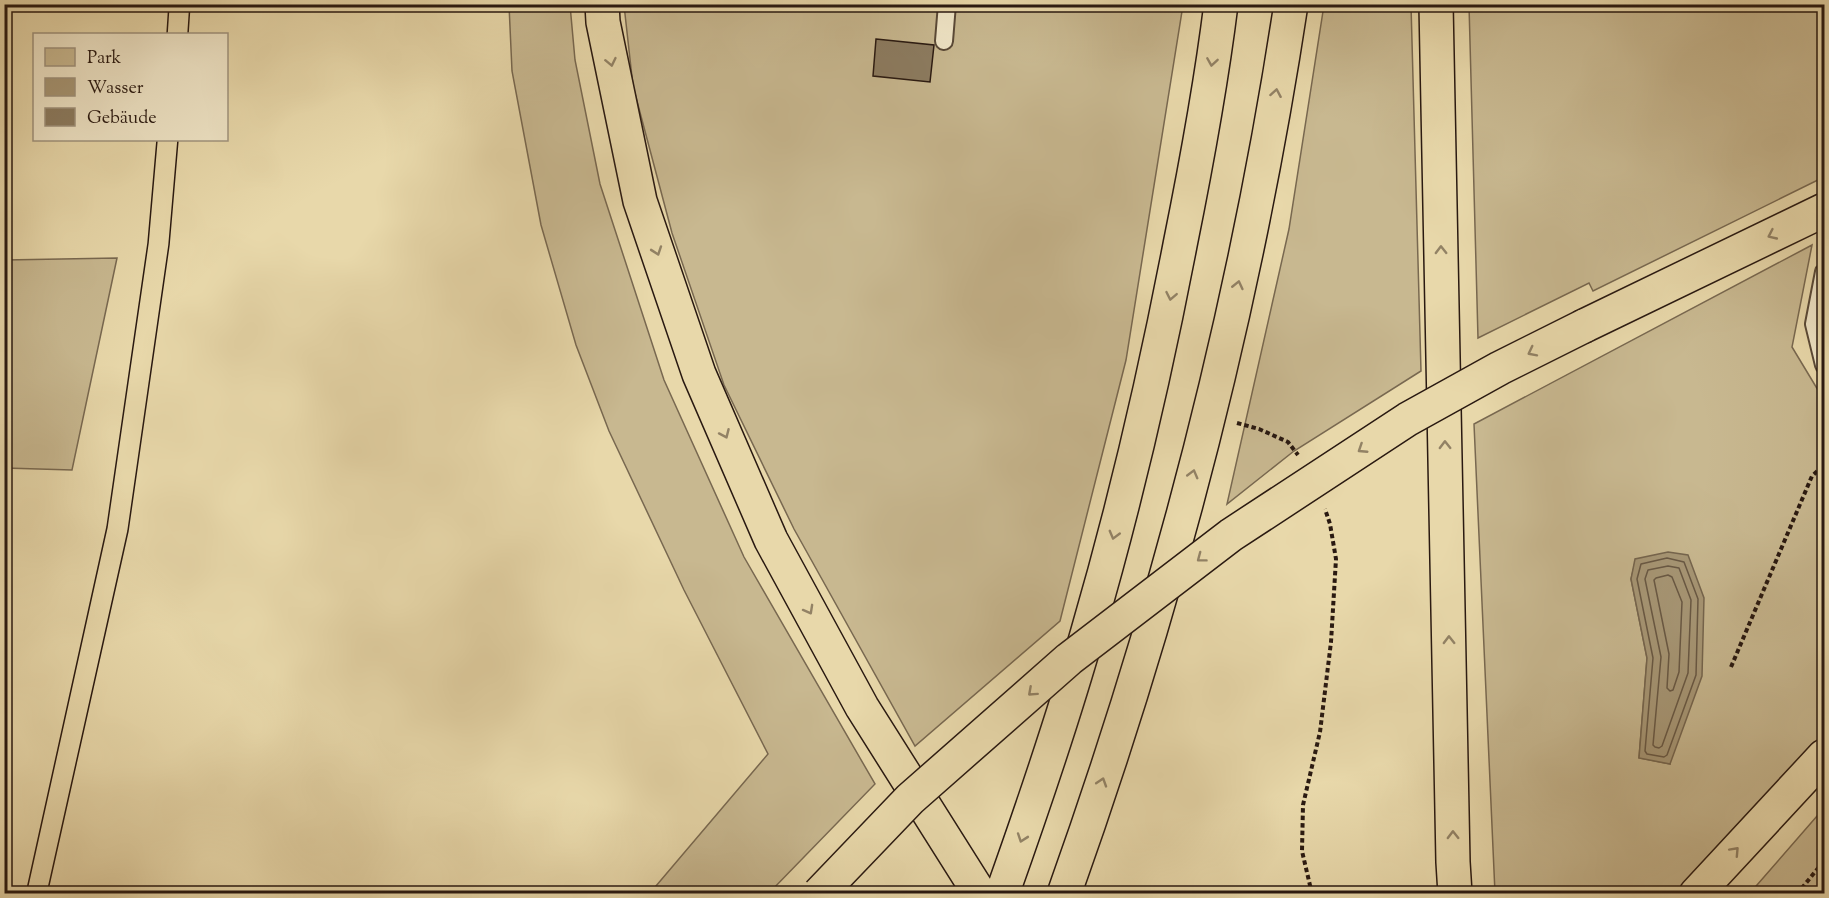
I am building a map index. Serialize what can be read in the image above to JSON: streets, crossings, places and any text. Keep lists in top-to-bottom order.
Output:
{
  "legend": ["Park", "Wasser", "Gebäude"]
}
